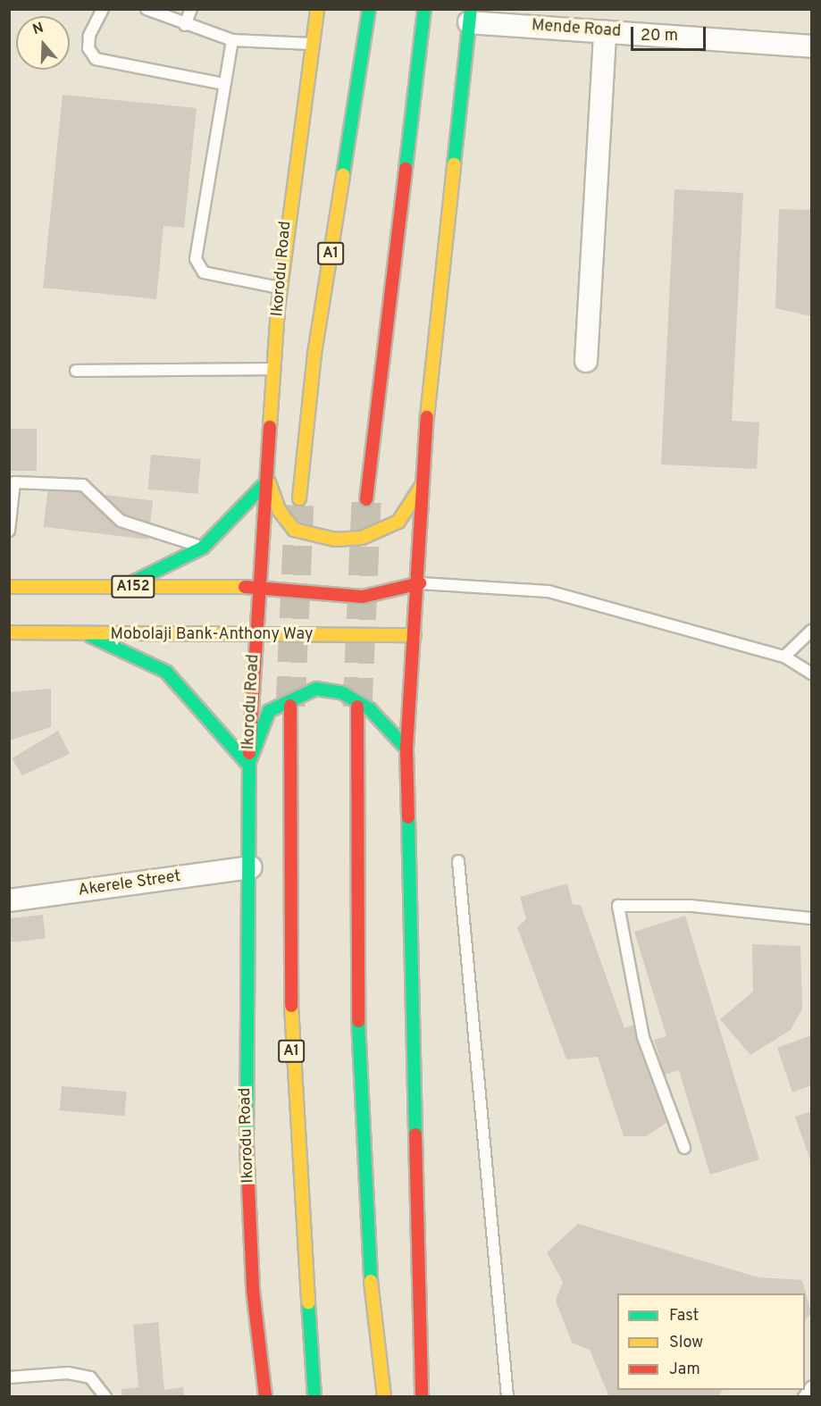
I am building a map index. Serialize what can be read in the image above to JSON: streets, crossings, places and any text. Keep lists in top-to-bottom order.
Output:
{
  "streets": {
    "main road": [
      "A1",
      "Ikorodu Road",
      "A152",
      "Mobolaji Bank-Anthony Way"
    ],
    "street": ["Mende Road", "Akerele Street"]
  },
  "crossings": [
    ["Ikorodu Road", "A152"],
    ["Ikorodu Road", "Mobolaji Bank-Anthony Way"],
    ["Ikorodu Road", "Akerele Street"]
  ],
  "legend": ["Fast", "Slow", "Jam"],
  "scale_bar": "20 m",
  "north": "top"
}
